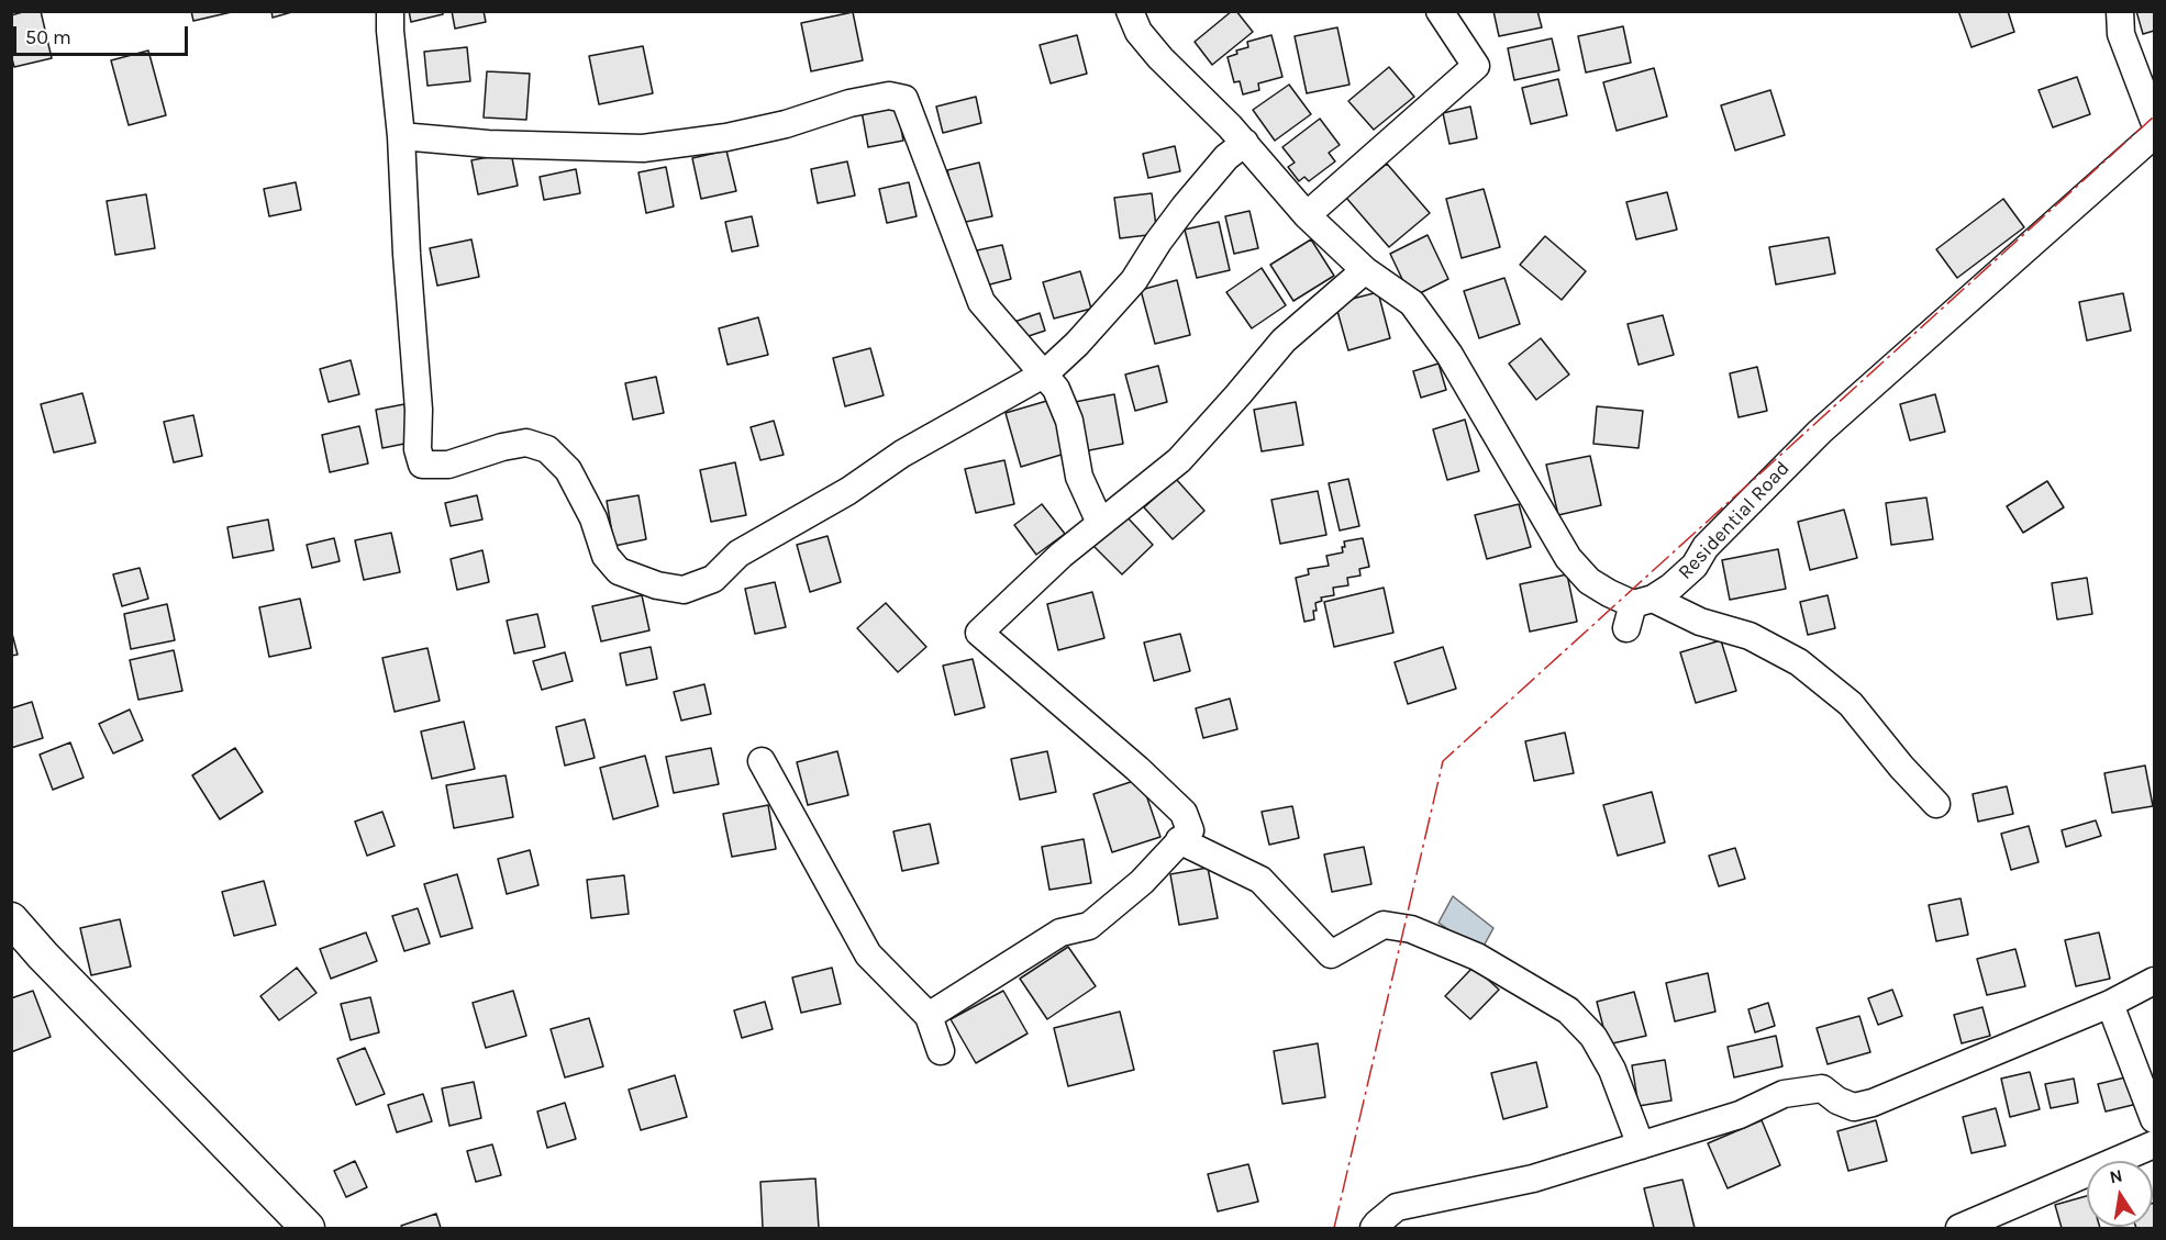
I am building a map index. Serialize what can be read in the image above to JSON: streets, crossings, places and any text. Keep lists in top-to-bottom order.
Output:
{
  "streets": {
    "street": ["Residential Road"]
  },
  "scale_bar": "50 m",
  "north": "top"
}
